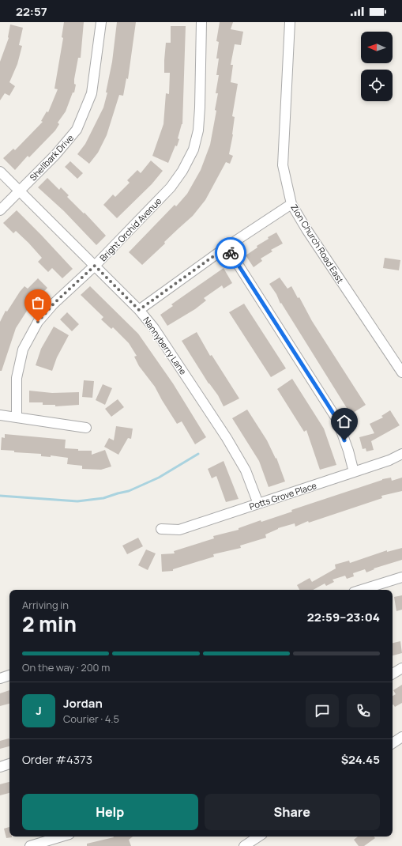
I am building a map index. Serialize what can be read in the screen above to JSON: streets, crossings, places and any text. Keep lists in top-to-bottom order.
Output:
{
  "streets": {
    "street": [
      "Shellbark Drive",
      "Bright Orchid Avenue",
      "Zion Church Road East",
      "Nannyberry Lane",
      "Potts Grove Place"
    ]
  },
  "crossings": [
    ["Shellbark Drive", "Nannyberry Lane"],
    ["Bright Orchid Avenue", "Nannyberry Lane"],
    ["Nannyberry Lane", "Potts Grove Place"]
  ],
  "north": "left",
  "page": {
    "status": "22:57",
    "heading": ["2 min", "Arriving in", "22:59–23:04"],
    "panel": [
      "Jordan",
      "Courier · 4.5",
      "Order #4373",
      "$24.45"
    ],
    "bar": "On the way · 200 m",
    "round": "J",
    "buttons": ["Help", "Share"]
  }
}
